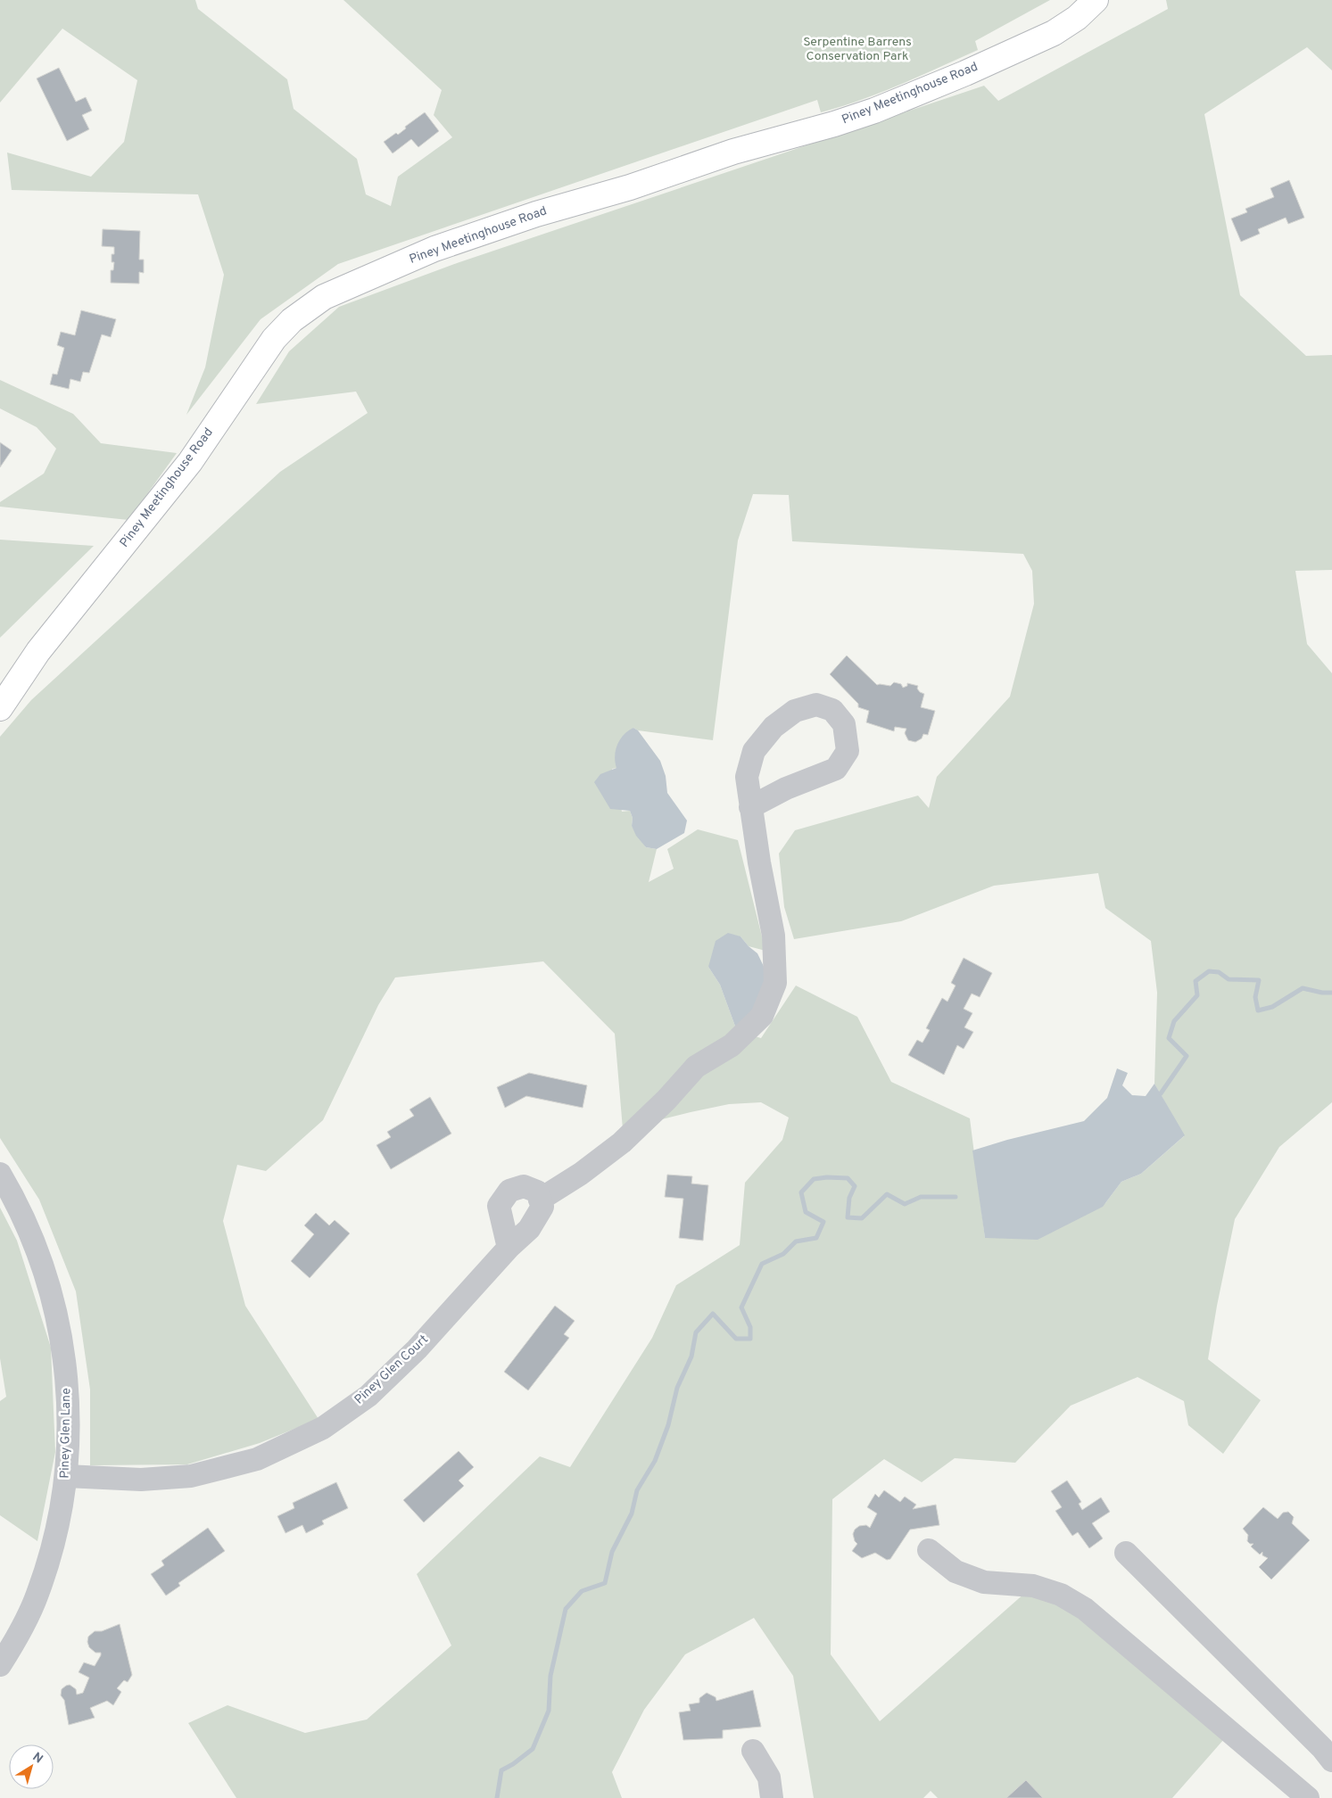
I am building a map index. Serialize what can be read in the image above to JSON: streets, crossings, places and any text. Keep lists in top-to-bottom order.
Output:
{
  "streets": {
    "main road": ["Piney Meetinghouse Road"],
    "street": ["Piney Glen Court", "Piney Glen Lane"]
  },
  "crossings": [
    ["Piney Glen Court", "Piney Glen Lane"]
  ],
  "parks": ["Serpentine Barrens Conservation Park"],
  "north": "top right"
}
